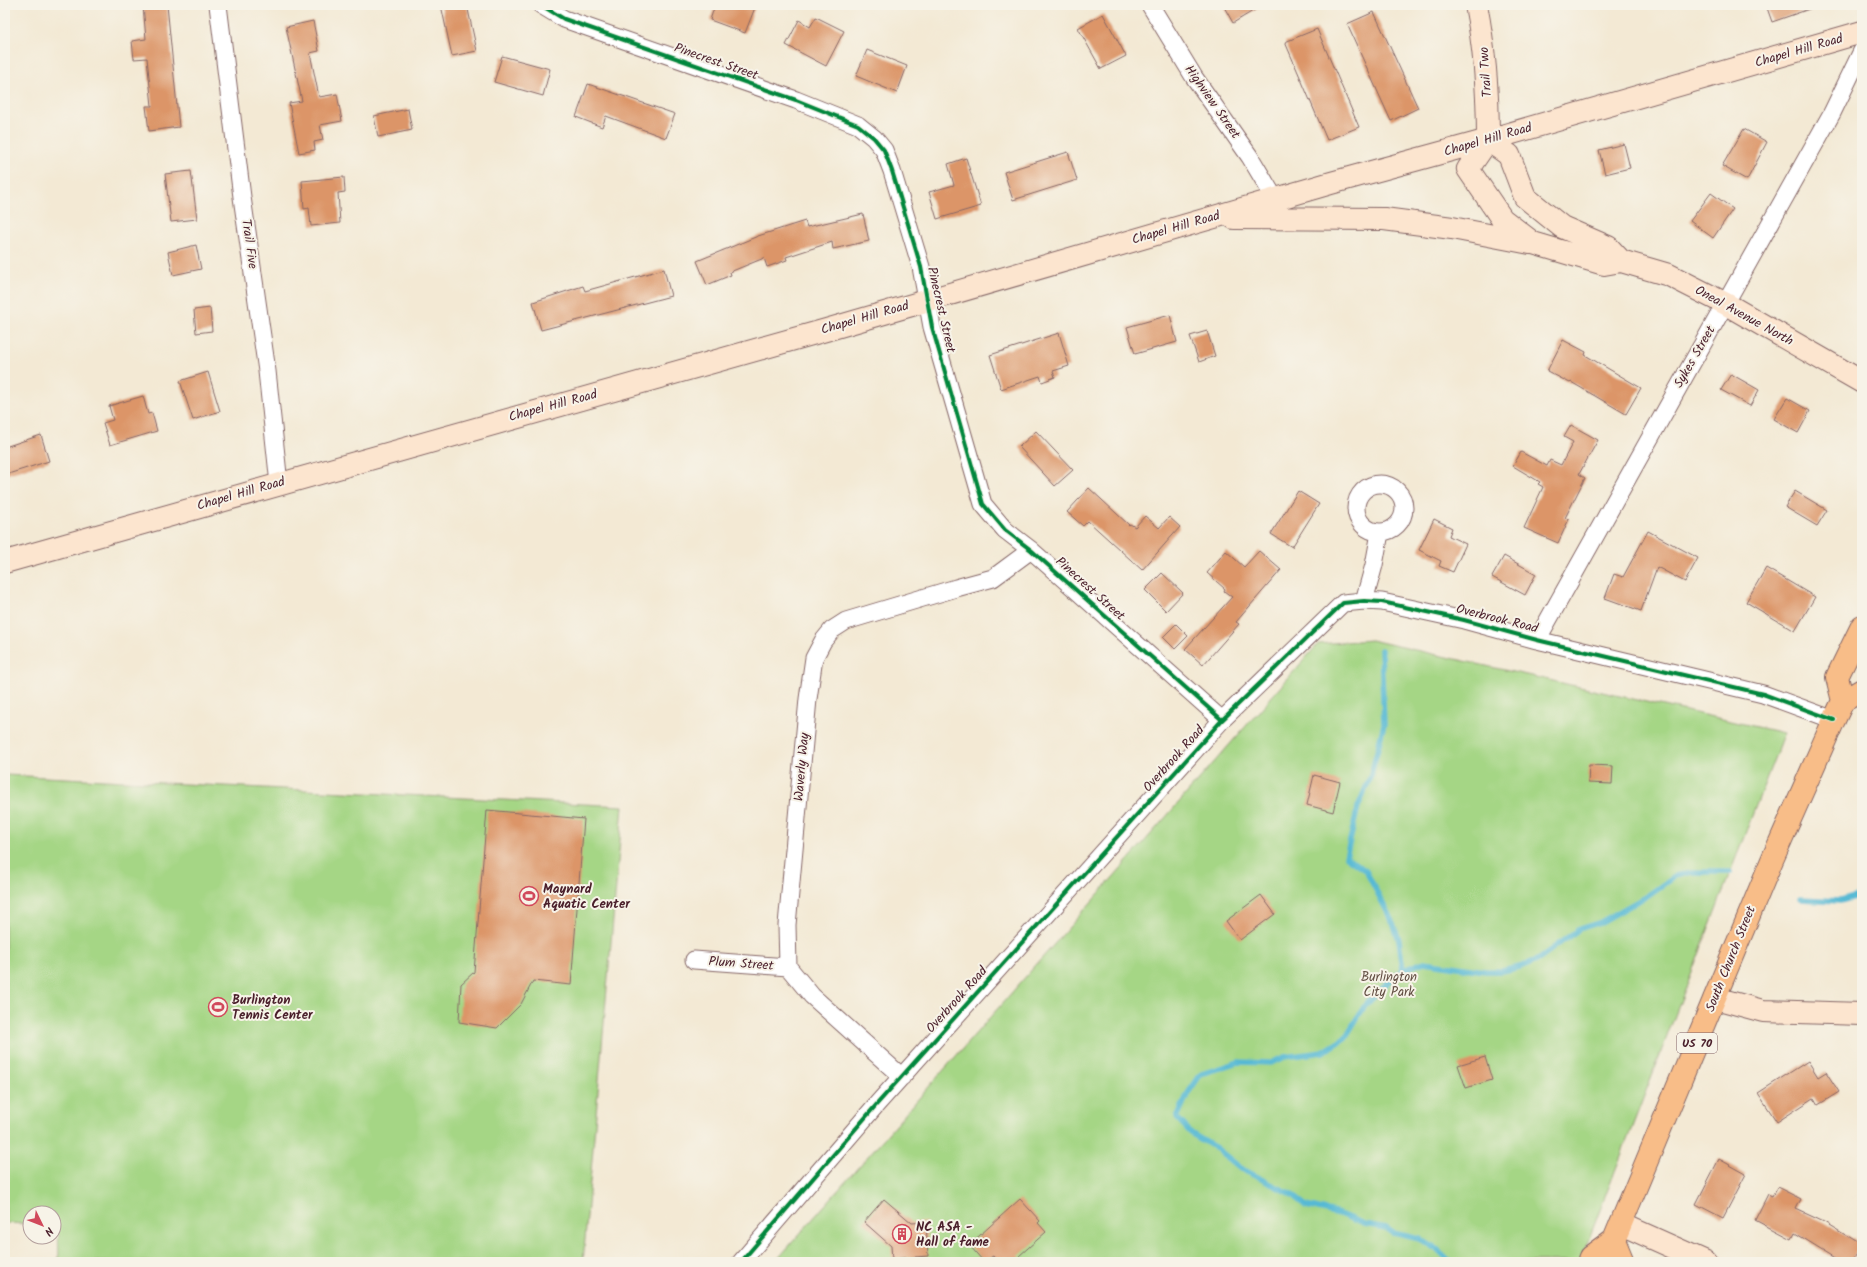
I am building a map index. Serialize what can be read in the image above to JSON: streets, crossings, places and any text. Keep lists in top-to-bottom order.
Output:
{
  "streets": {
    "main road": [
      "Chapel Hill Road",
      "Trail Two",
      "Oneal Avenue North",
      "South Church Street",
      "US 70"
    ],
    "street": [
      "Pinecrest Street",
      "Highview Street",
      "Trail Five",
      "Sykes Street",
      "Overbrook Road",
      "Waverly Way",
      "Plum Street"
    ]
  },
  "crossings": [
    ["Chapel Hill Road", "Pinecrest Street"],
    ["Chapel Hill Road", "Trail Two"],
    ["Chapel Hill Road", "Highview Street"],
    ["Chapel Hill Road", "Trail Five"],
    ["Chapel Hill Road", "Oneal Avenue North"],
    ["Pinecrest Street", "Overbrook Road"],
    ["Pinecrest Street", "Waverly Way"],
    ["Trail Two", "Oneal Avenue North"],
    ["Oneal Avenue North", "Sykes Street"],
    ["Sykes Street", "Overbrook Road"],
    ["Overbrook Road", "South Church Street"],
    ["Waverly Way", "Plum Street"]
  ],
  "parks": ["Burlington City Park"],
  "places": {
    "sports": ["Maynard Aquatic Center", "Burlington Tennis Center"],
    "building": ["NC ASA - Hall of fame"]
  },
  "north": "bottom right"
}
